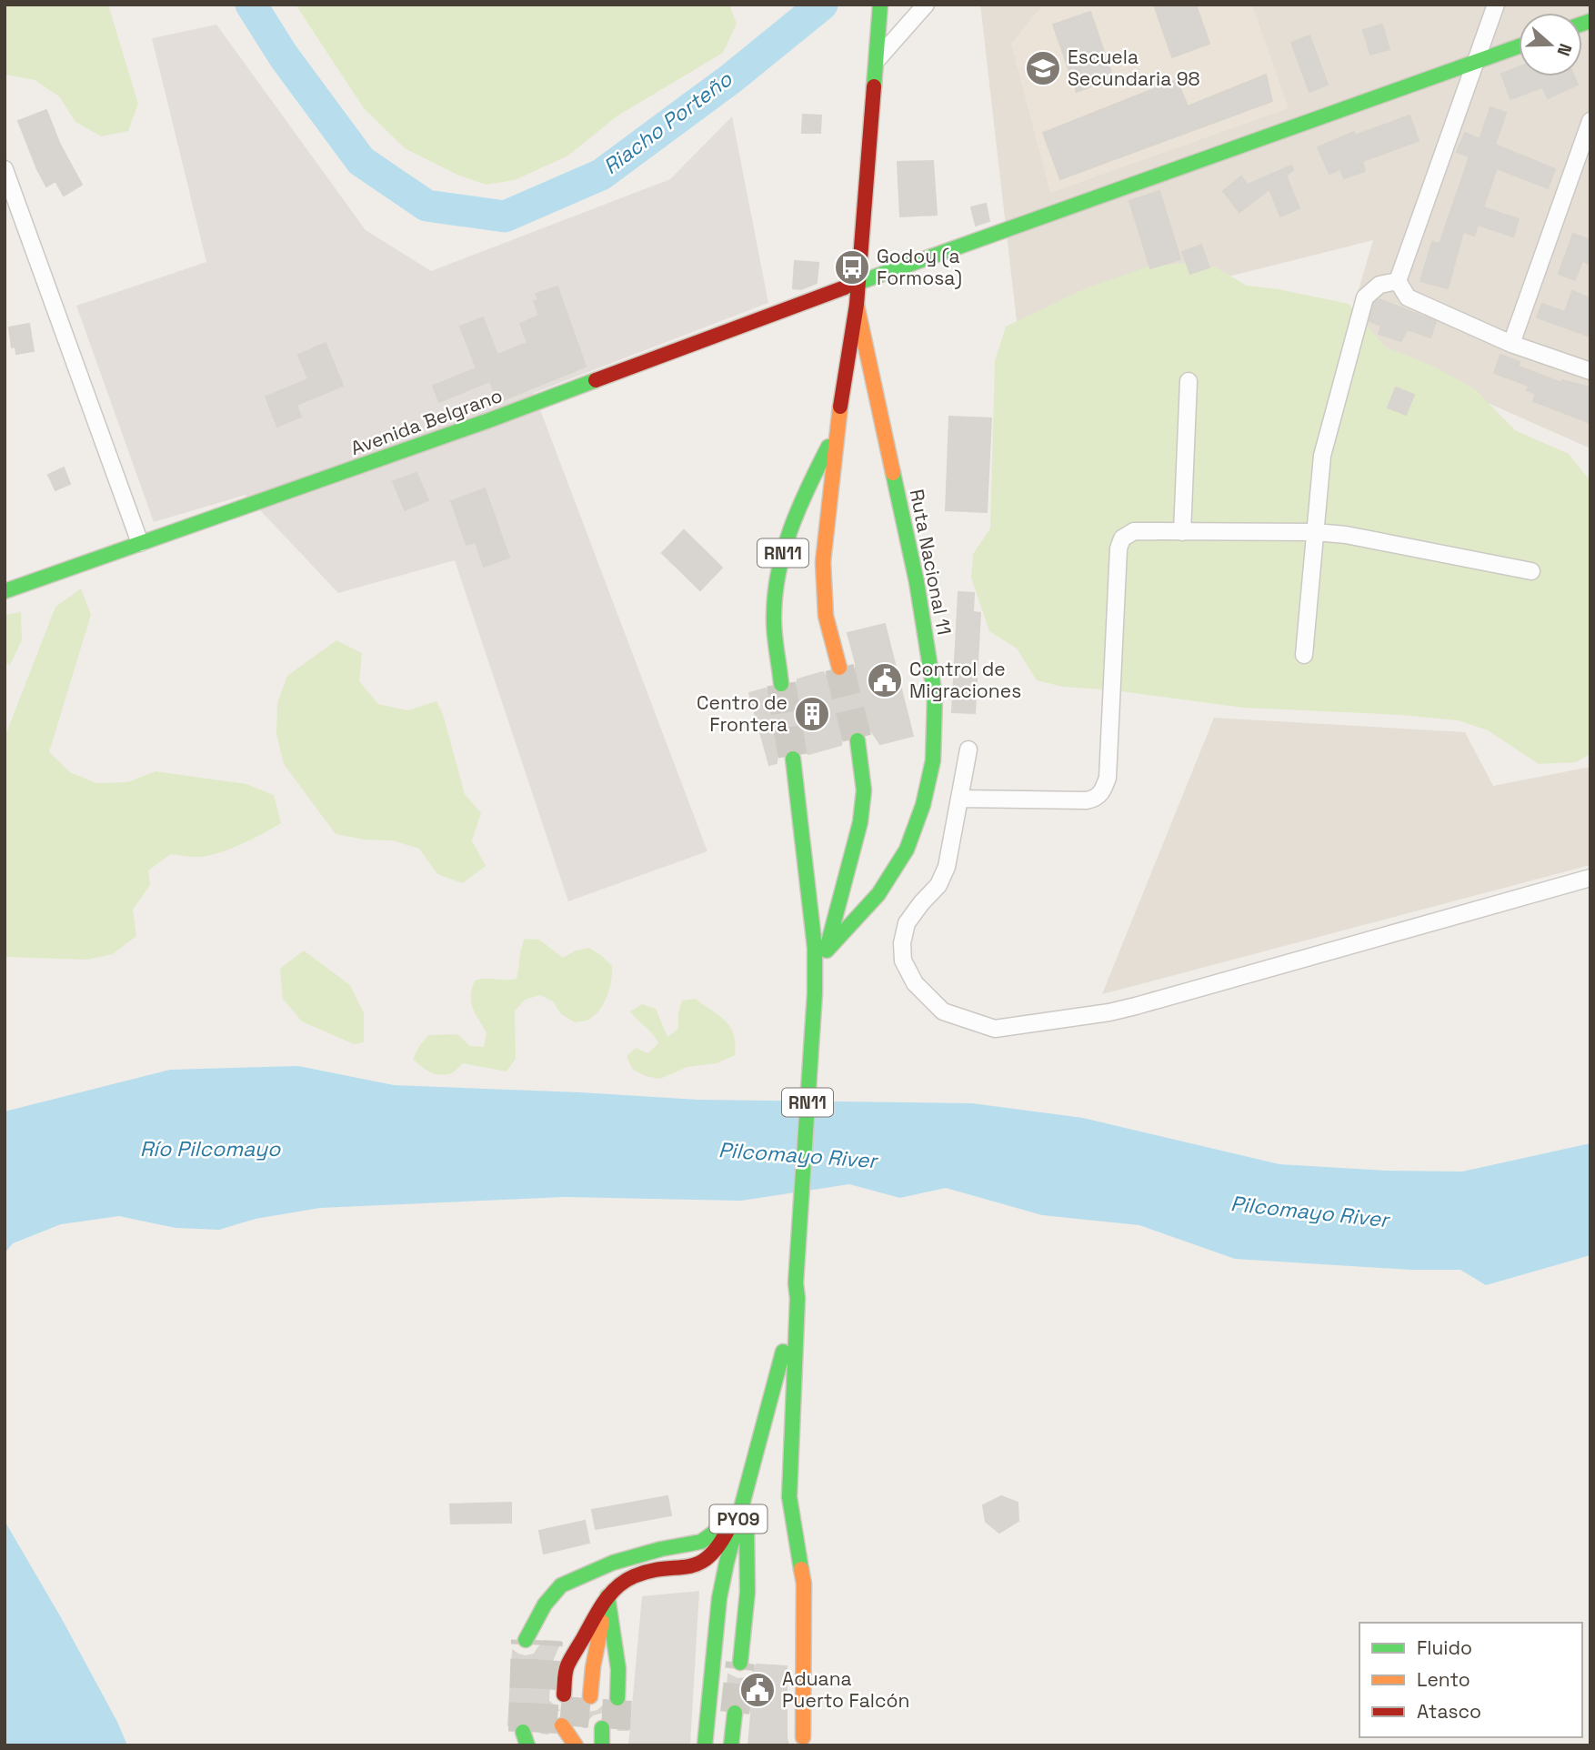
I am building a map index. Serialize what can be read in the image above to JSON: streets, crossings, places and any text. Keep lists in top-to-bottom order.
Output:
{
  "streets": {
    "main road": [
      "Avenida Belgrano",
      "RN11",
      "Ruta Nacional 11",
      "PY09"
    ]
  },
  "crossings": [
    ["Avenida Belgrano", "Ruta Nacional 11"],
    ["Ruta Nacional 11", "PY09"]
  ],
  "water": ["Riacho Porteño", "Río Pilcomayo", "Pilcomayo River"],
  "places": {
    "school or university": ["Escuela Secundaria 98"],
    "bus stop": ["Godoy (a Formosa)"],
    "public building": ["Control de Migraciones", "Aduana Puerto Falcón"],
    "building": ["Centro de Frontera"]
  },
  "legend": ["Fluido", "Lento", "Atasco"],
  "north": "right"
}
